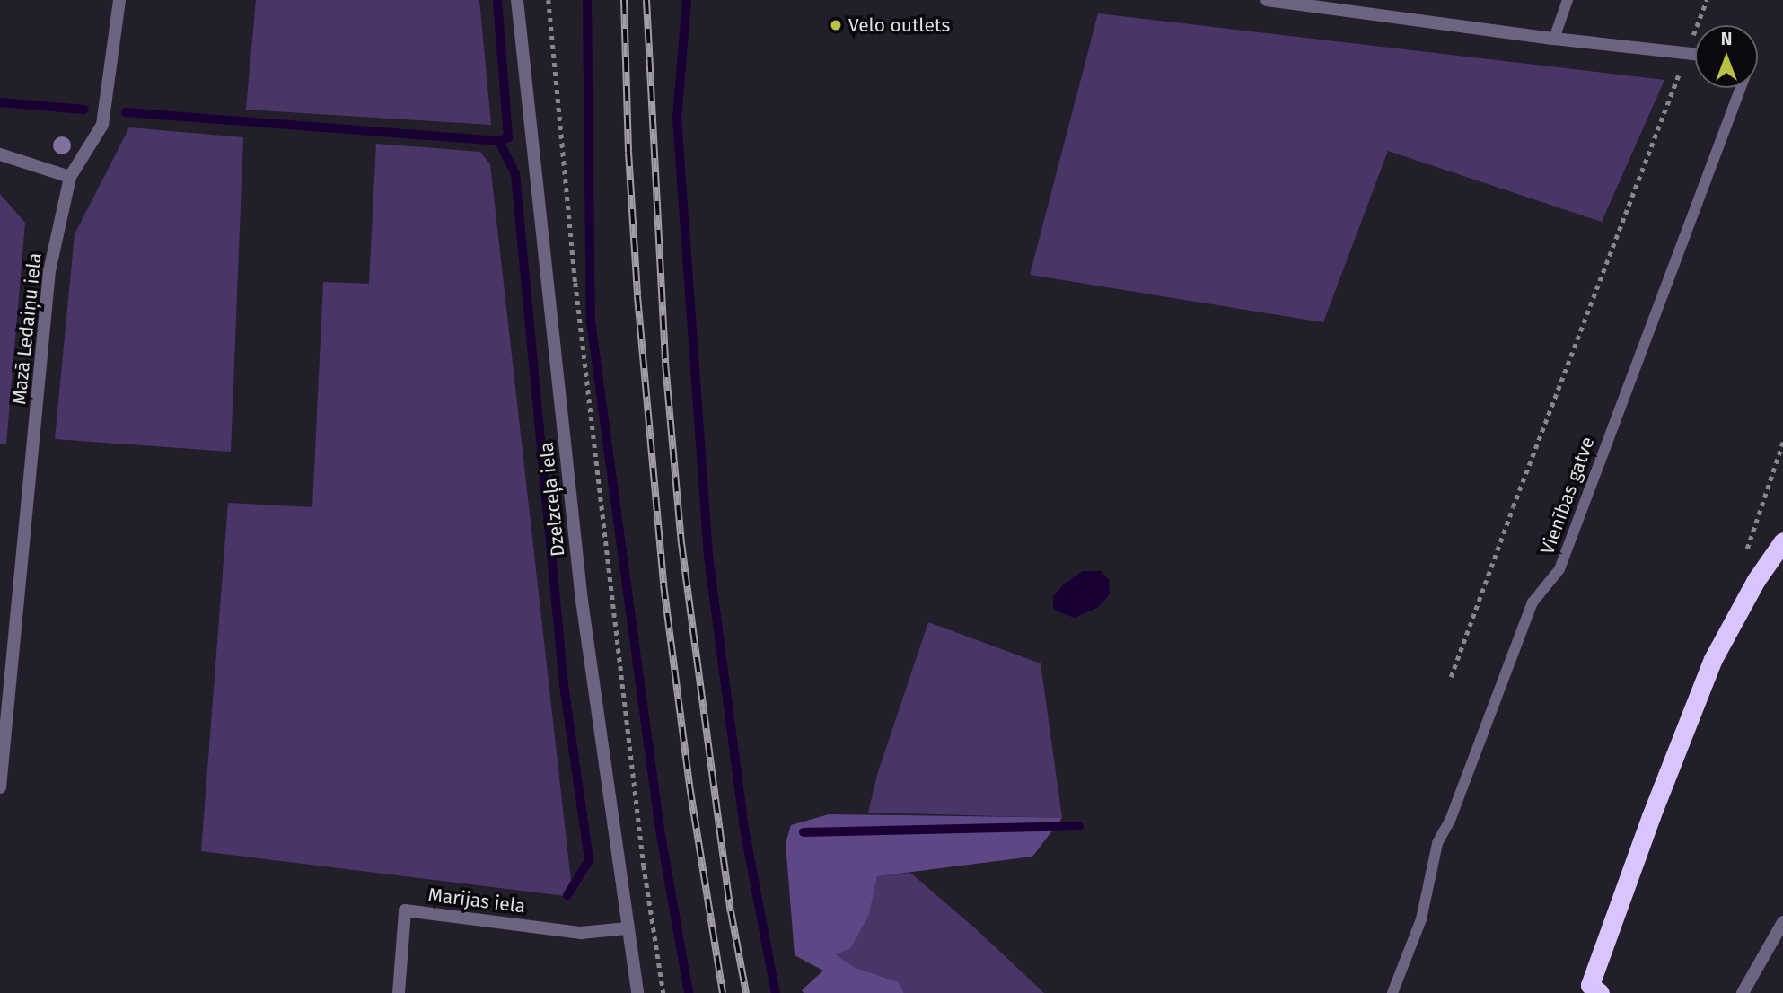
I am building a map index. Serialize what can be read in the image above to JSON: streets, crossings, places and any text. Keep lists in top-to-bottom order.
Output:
{
  "streets": {
    "street": ["Mazā Ledaiņu iela", "Dzelzceļa iela", "Marijas iela"],
    "lane": ["Vienības gatve"]
  },
  "crossings": [
    ["Dzelzceļa iela", "Marijas iela"]
  ],
  "places": ["Velo outlets"],
  "north": "top"
}
